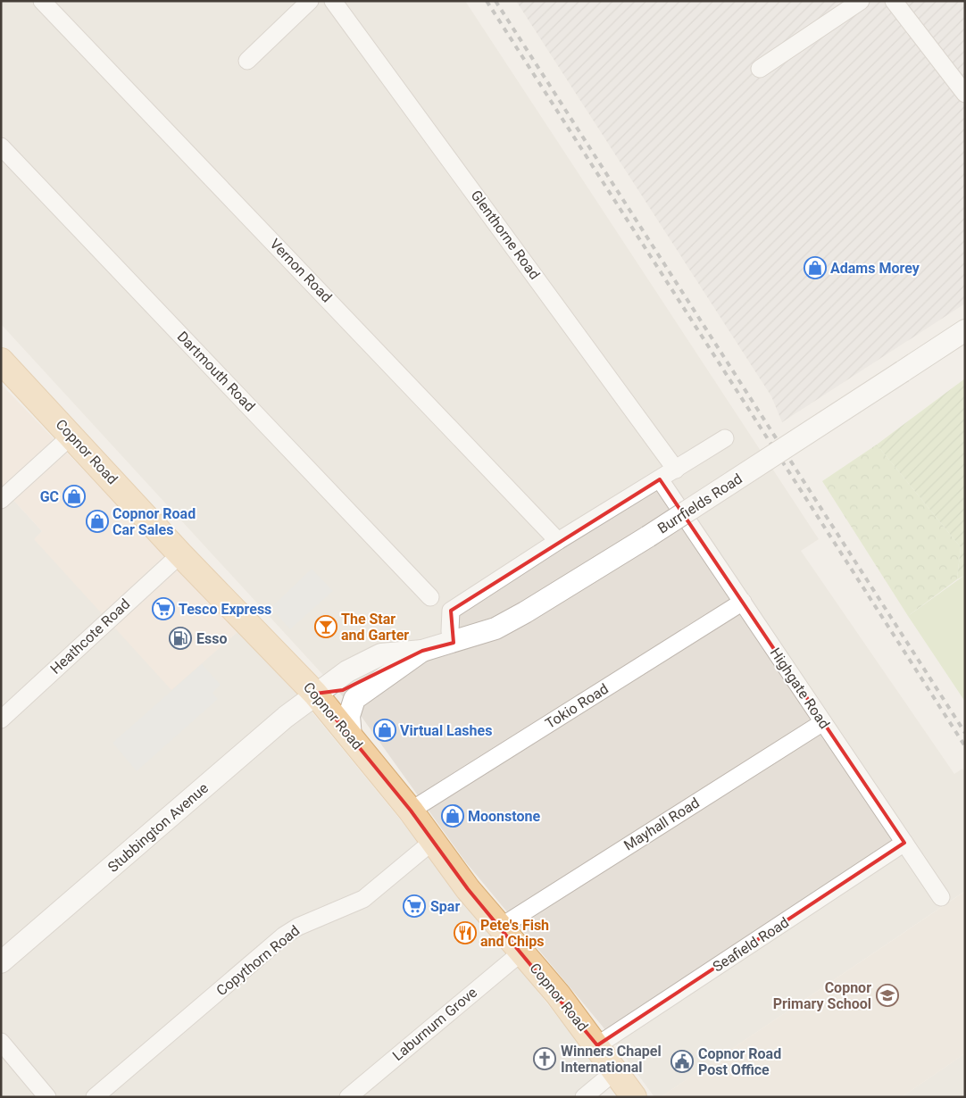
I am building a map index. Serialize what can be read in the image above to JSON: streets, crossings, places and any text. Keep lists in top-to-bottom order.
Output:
{
  "streets": {
    "main road": ["Copnor Road"],
    "street": [
      "Glenthorne Road",
      "Vernon Road",
      "Dartmouth Road",
      "Burrfields Road",
      "Heathcote Road",
      "Highgate Road",
      "Tokio Road",
      "Mayhall Road",
      "Stubbington Avenue",
      "Seafield Road",
      "Copythorn Road",
      "Laburnum Grove"
    ]
  },
  "crossings": [
    ["Copnor Road", "Burrfields Road"],
    ["Copnor Road", "Heathcote Road"],
    ["Copnor Road", "Tokio Road"],
    ["Copnor Road", "Mayhall Road"],
    ["Copnor Road", "Stubbington Avenue"],
    ["Copnor Road", "Seafield Road"],
    ["Copnor Road", "Copythorn Road"],
    ["Copnor Road", "Laburnum Grove"],
    ["Burrfields Road", "Stubbington Avenue"],
    ["Highgate Road", "Tokio Road"],
    ["Highgate Road", "Mayhall Road"],
    ["Highgate Road", "Seafield Road"]
  ],
  "places": {
    "shop": [
      "Adams Morey",
      "GC",
      "Copnor Road Car Sales",
      "Virtual Lashes",
      "Moonstone"
    ],
    "supermarket": ["Tesco Express", "Spar"],
    "bar": ["The Star and Garter"],
    "fuel station": ["Esso"],
    "restaurant": ["Pete's Fish and Chips"],
    "school or university": ["Copnor Primary School"],
    "church": ["Winners Chapel International"],
    "public building": ["Copnor Road Post Office"]
  }
}
